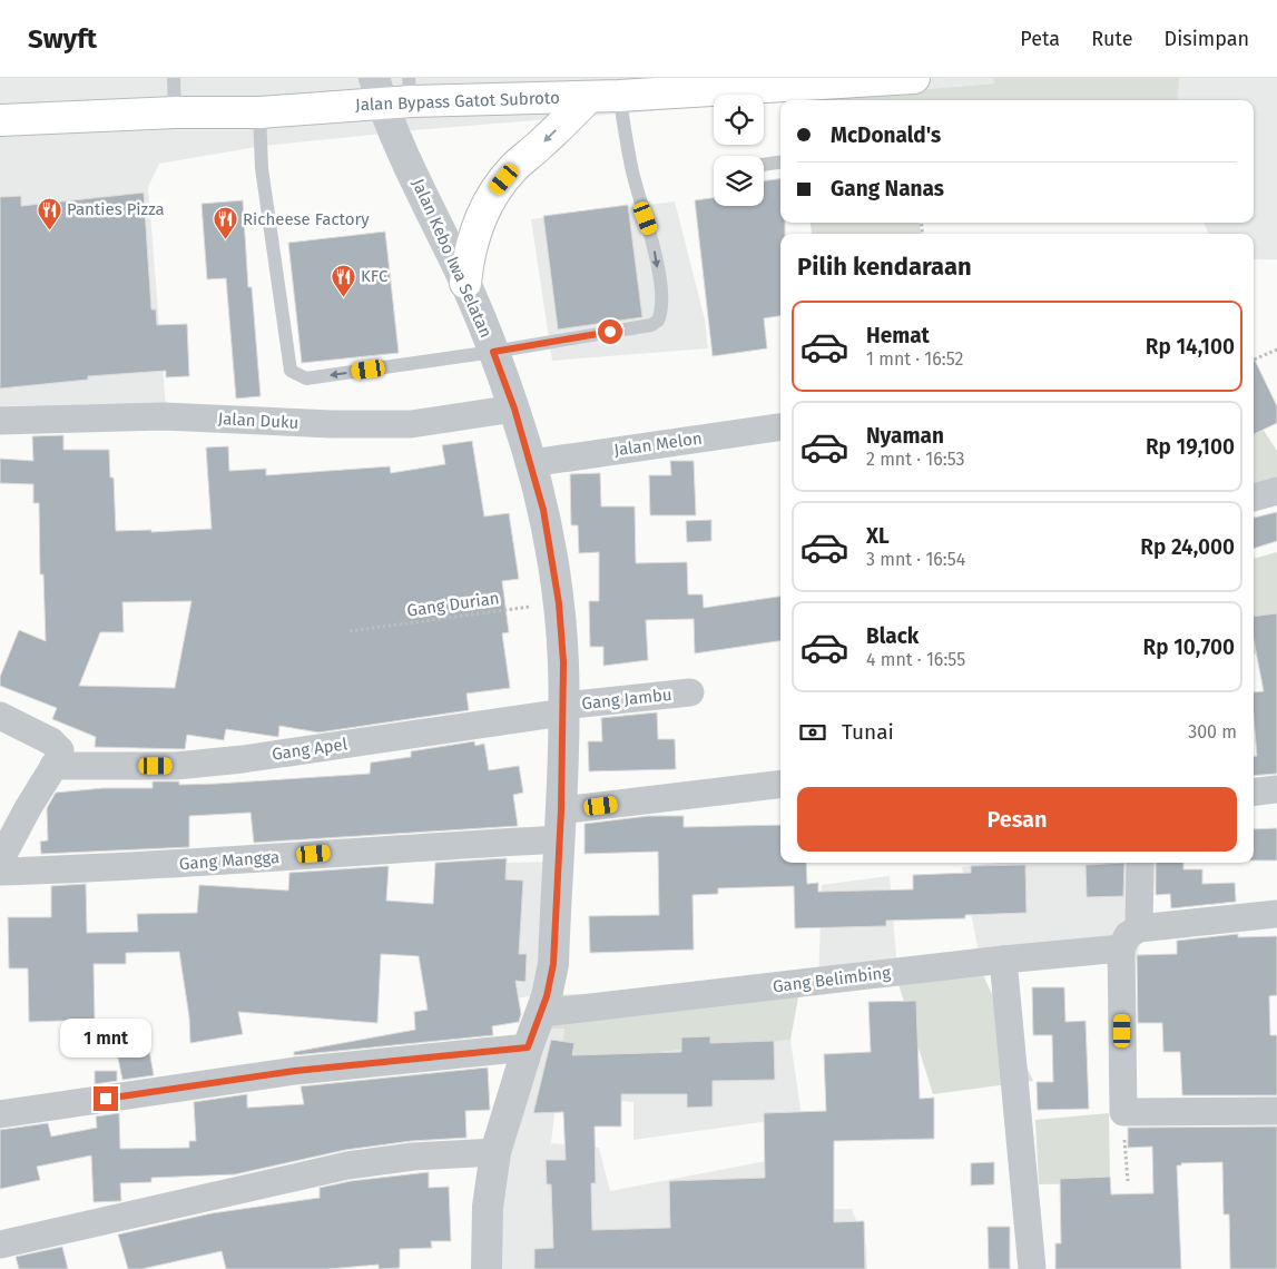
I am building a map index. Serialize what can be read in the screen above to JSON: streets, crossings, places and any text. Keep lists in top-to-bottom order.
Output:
{
  "streets": {
    "main road": ["Jalan Bypass Gatot Subroto"],
    "street": [
      "Jalan Kebo Iwa Selatan",
      "Jalan Duku",
      "Jalan Melon",
      "Gang Jambu",
      "Gang Apel",
      "Gang Mangga",
      "Gang Belimbing"
    ],
    "path": ["Gang Durian"]
  },
  "crossings": [
    ["Jalan Bypass Gatot Subroto", "Jalan Kebo Iwa Selatan"],
    ["Jalan Kebo Iwa Selatan", "Jalan Duku"],
    ["Jalan Kebo Iwa Selatan", "Jalan Melon"],
    ["Jalan Kebo Iwa Selatan", "Gang Durian"],
    ["Jalan Kebo Iwa Selatan", "Gang Jambu"],
    ["Jalan Kebo Iwa Selatan", "Gang Apel"],
    ["Jalan Kebo Iwa Selatan", "Gang Mangga"],
    ["Jalan Kebo Iwa Selatan", "Gang Belimbing"],
    ["Gang Jambu", "Gang Apel"]
  ],
  "places": {
    "restaurant": ["Panties Pizza", "Richeese Factory", "KFC"]
  },
  "page": {
    "header": "Swyft",
    "nav": ["Peta", "Rute", "Disimpan"],
    "banner": ["McDonald's", "Gang Nanas"],
    "heading": "Pilih kendaraan",
    "list": [
      {
        "name": "Hemat",
        "note": "1 mnt · 16:52",
        "value": "Rp 14,100"
      },
      {
        "name": "Nyaman",
        "note": "2 mnt · 16:53",
        "value": "Rp 19,100"
      },
      {
        "name": "XL",
        "note": "3 mnt · 16:54",
        "value": "Rp 24,000"
      },
      {
        "name": "Black",
        "note": "4 mnt · 16:55",
        "value": "Rp 10,700"
      }
    ],
    "pay": ["Tunai", "300 m"],
    "buttons": "Pesan",
    "bubble": "1 mnt"
  }
}
